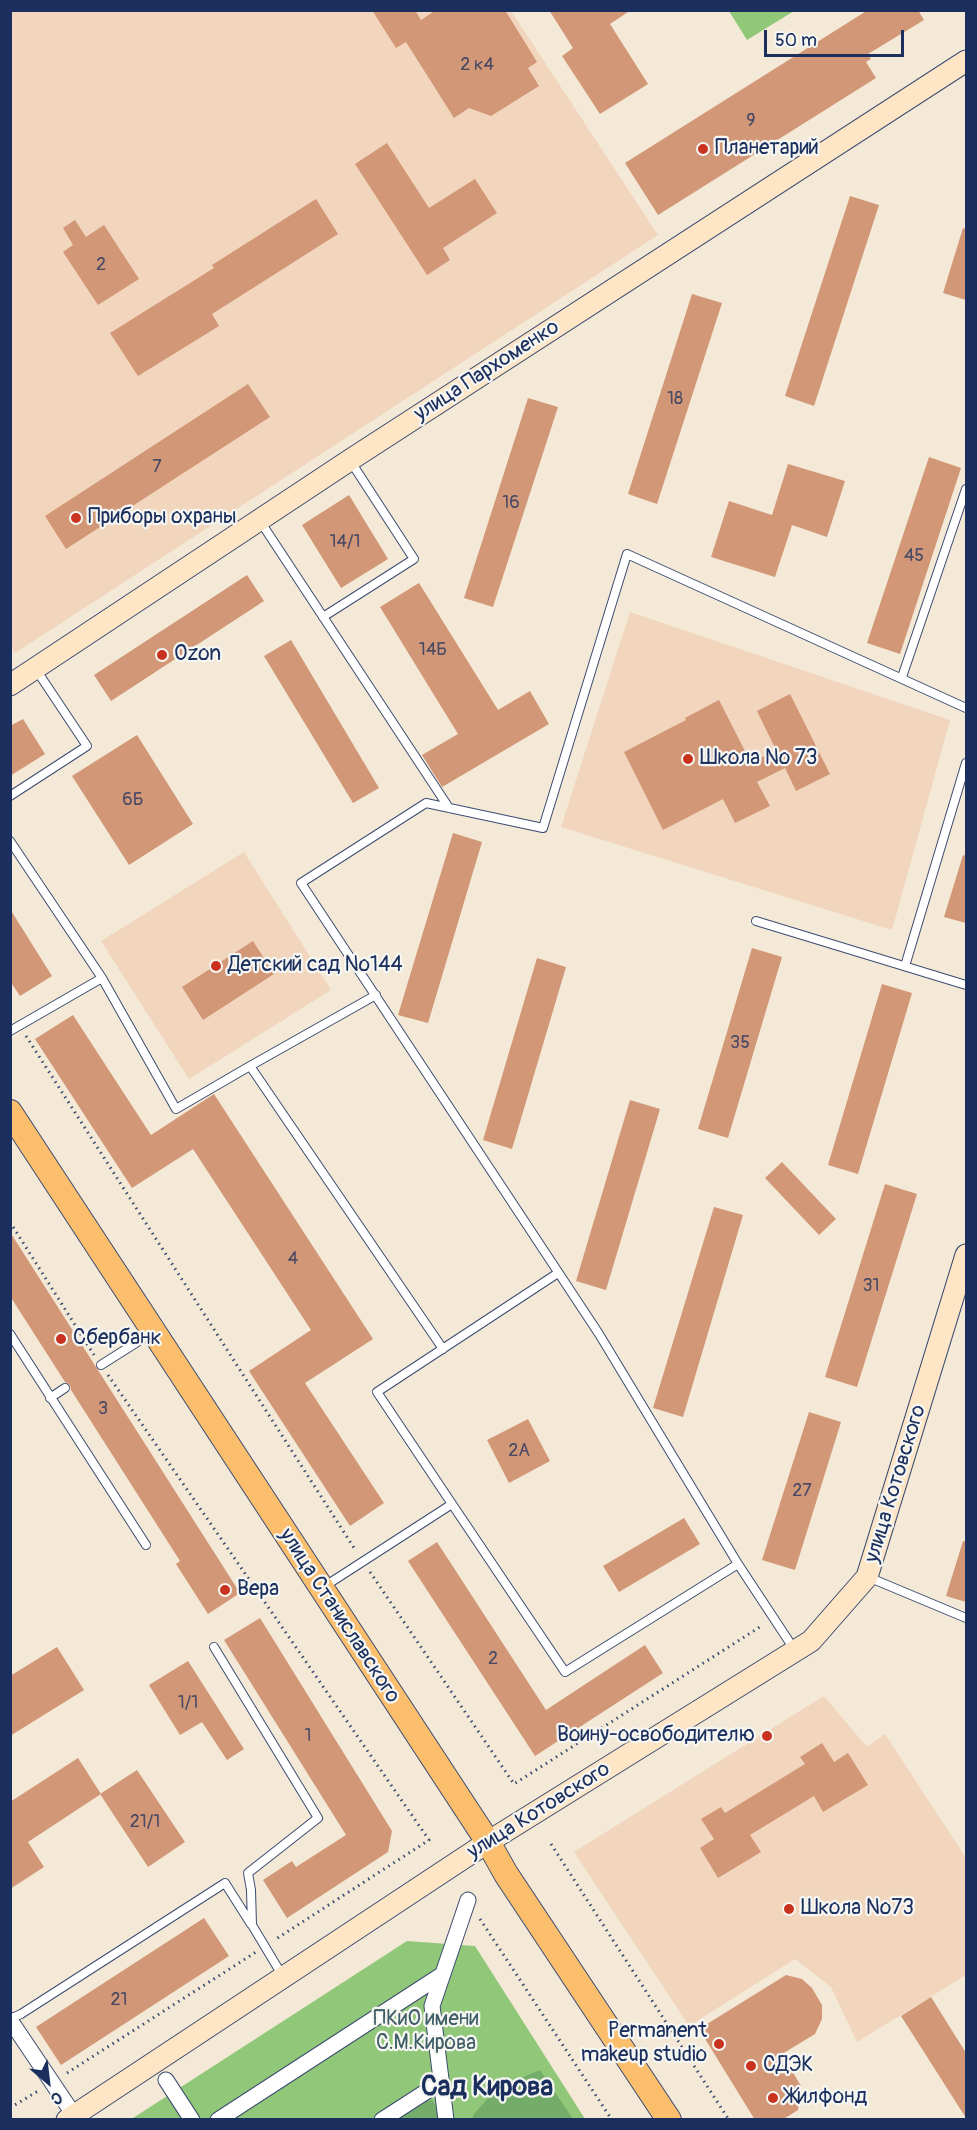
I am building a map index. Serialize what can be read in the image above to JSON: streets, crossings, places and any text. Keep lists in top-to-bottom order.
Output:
{
  "streets": {
    "main road": ["улица Станиславского"],
    "street": ["улица Пархоменко", "улица Котовского"]
  },
  "crossings": [
    ["улица Котовского", "улица Станиславского"]
  ],
  "districts": ["Сад Кирова"],
  "parks": ["ПКиО имени С.М.Кирова"],
  "places": [
    "Планетарий",
    "Приборы охраны",
    "Ozon",
    "Школа № 73",
    "Детский сад №144",
    "Сбербанк",
    "Вера",
    "Воину-освободителю",
    "Школа №73",
    "Permanent makeup studio",
    "СДЭК",
    "Жилфонд"
  ],
  "house_numbers": [
    "2 к4",
    "9",
    "2",
    "18",
    "7",
    "16",
    "14/1",
    "45",
    "14Б",
    "6Б",
    "35",
    "4",
    "31",
    "3",
    "2А",
    "27",
    "2",
    "1/1",
    "1",
    "21/1",
    "21"
  ],
  "scale_bar": "50 m",
  "north": "bottom right"
}
